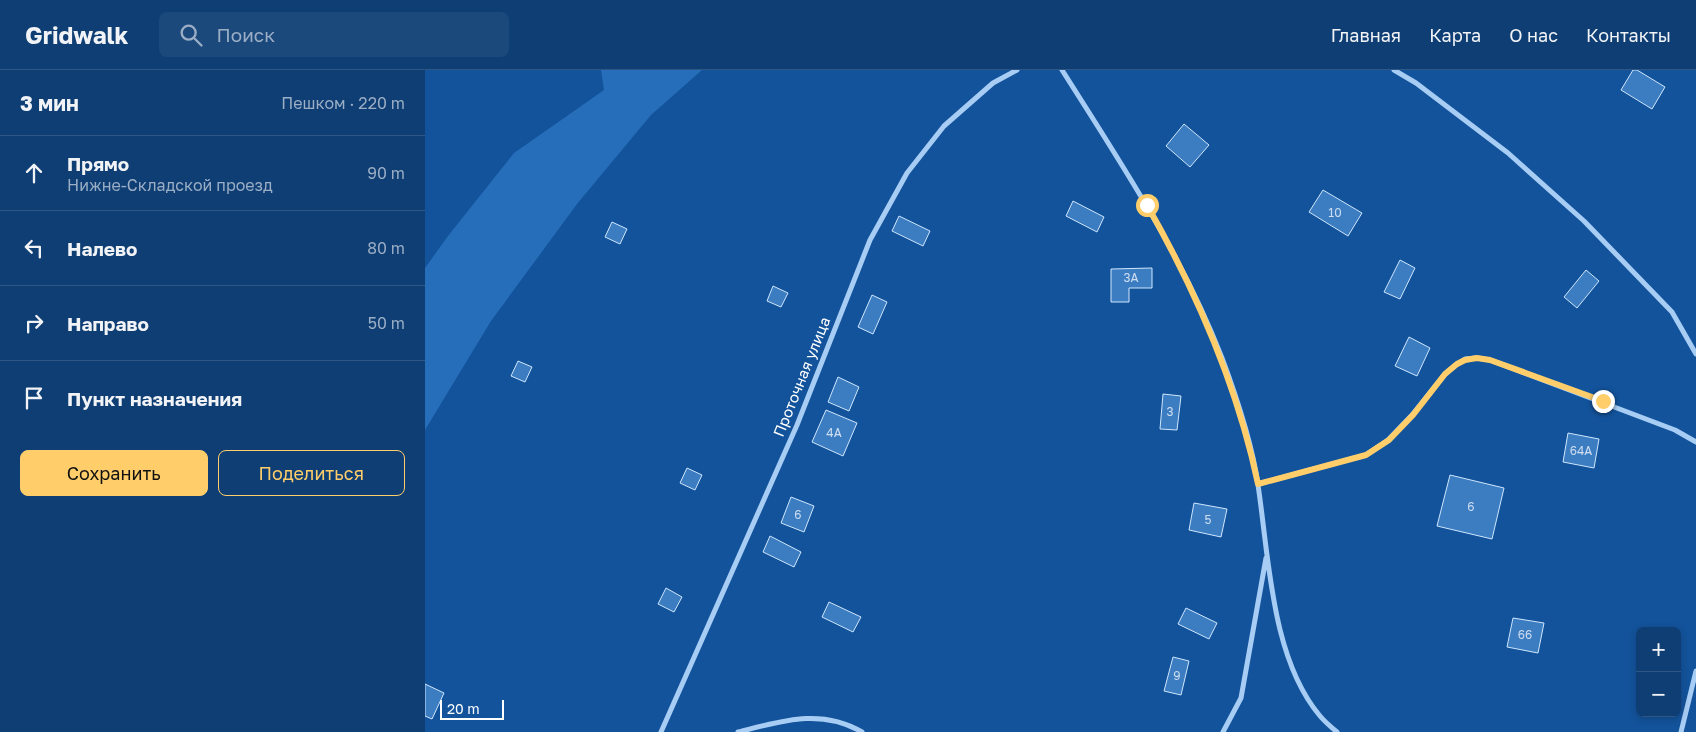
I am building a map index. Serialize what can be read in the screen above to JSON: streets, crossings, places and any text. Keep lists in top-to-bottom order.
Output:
{
  "streets": {
    "street": ["Проточная улица"]
  },
  "house_numbers": [
    "10",
    "3А",
    "3",
    "4А",
    "64А",
    "6",
    "6",
    "5",
    "66",
    "9"
  ],
  "scale_bar": "20 m",
  "page": {
    "header": "Gridwalk",
    "search": "Поиск",
    "nav": [
      "Главная",
      "Карта",
      "О нас",
      "Контакты"
    ],
    "heading": ["3 мин", "Пешком · 220 m"],
    "list": [
      ["Прямо", "Нижне-Складской проезд", "90 m"],
      ["Налево", "80 m"],
      ["Направо", "50 m"],
      "Пункт назначения"
    ],
    "buttons": ["Сохранить", "Поделиться"],
    "map_buttons": ["+", "−"],
    "scale": "20 m"
  }
}
